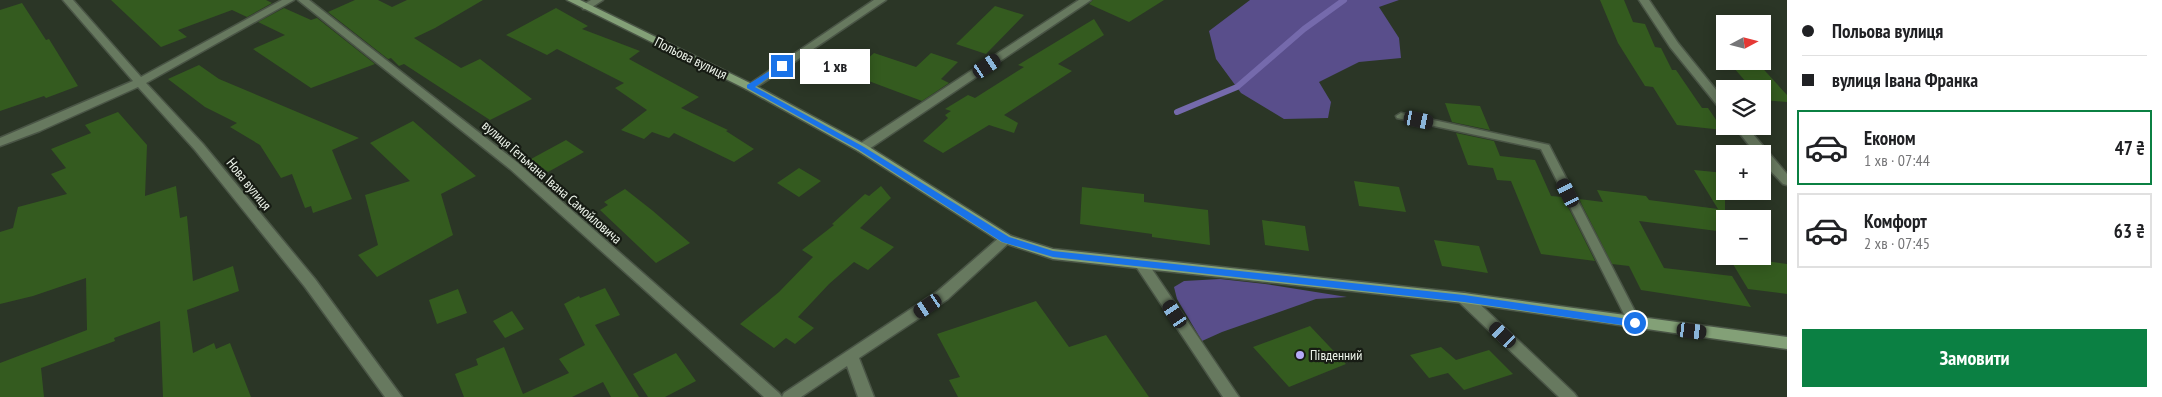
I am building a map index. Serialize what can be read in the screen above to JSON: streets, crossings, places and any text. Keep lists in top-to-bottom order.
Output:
{
  "streets": {
    "street": ["Польова вулиця", "вулиця Гетьмана Івана Самойловича", "Нова вулиця"]
  },
  "places": ["Південний"],
  "north": "right",
  "page": {
    "banner": ["Польова вулиця", "вулиця Івана Франка"],
    "map_buttons": ["+", "−"],
    "bubble": "1 хв",
    "list": [
      {
        "name": "Економ",
        "note": "1 хв · 07:44",
        "value": "47 ₴"
      },
      {
        "name": "Комфорт",
        "note": "2 хв · 07:45",
        "value": "63 ₴"
      }
    ],
    "buttons": "Замовити"
  }
}
